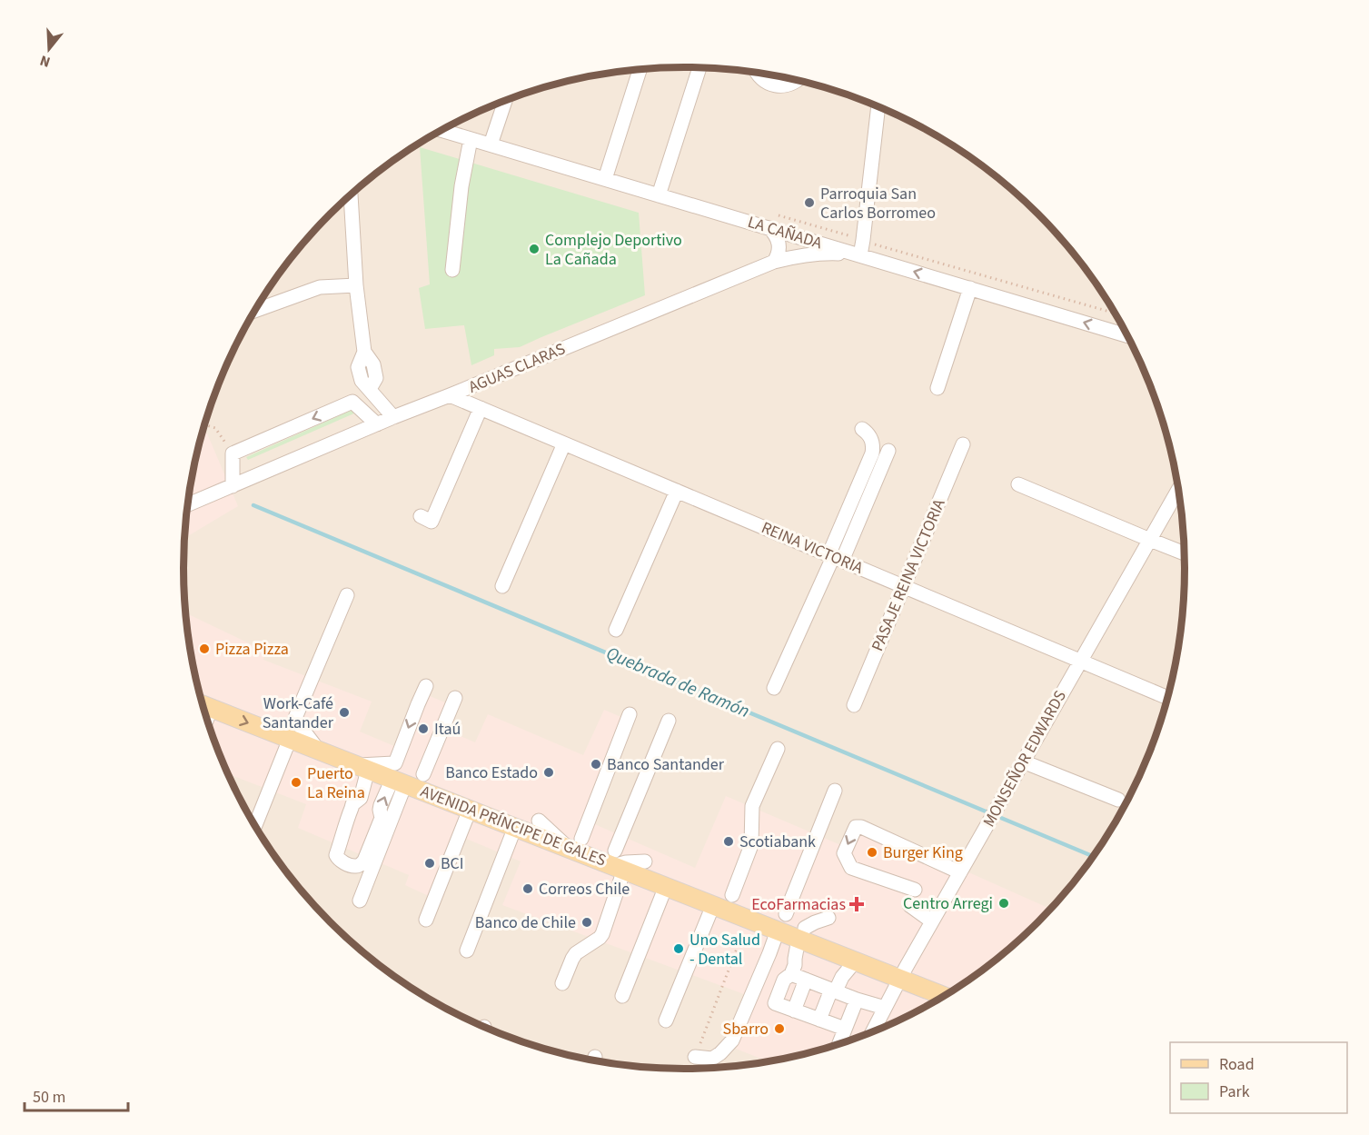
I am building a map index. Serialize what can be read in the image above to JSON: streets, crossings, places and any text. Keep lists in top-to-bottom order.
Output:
{
  "streets": {
    "main road": ["AVENIDA PRÍNCIPE DE GALES"],
    "street": [
      "LA CAÑADA",
      "AGUAS CLARAS",
      "REINA VICTORIA",
      "PASAJE REINA VICTORIA",
      "MONSEÑOR EDWARDS"
    ]
  },
  "crossings": [
    ["LA CAÑADA", "AGUAS CLARAS"],
    ["AGUAS CLARAS", "REINA VICTORIA"],
    ["REINA VICTORIA", "PASAJE REINA VICTORIA"],
    ["REINA VICTORIA", "MONSEÑOR EDWARDS"],
    ["MONSEÑOR EDWARDS", "AVENIDA PRÍNCIPE DE GALES"]
  ],
  "one_way": ["LA CAÑADA"],
  "water": ["Quebrada de Ramón"],
  "places": {
    "other": [
      "Parroquia San Carlos Borromeo",
      "Complejo Deportivo La Cañada",
      "Pizza Pizza",
      "Work-Café Santander",
      "Itaú",
      "Banco Santander",
      "Banco Estado",
      "Puerto La Reina",
      "Scotiabank",
      "Burger King",
      "BCI",
      "Correos Chile",
      "Centro Arregi",
      "Banco de Chile",
      "Uno Salud - Dental",
      "Sbarro"
    ],
    "health": ["EcoFarmacias"]
  },
  "legend": ["Road", "Park"],
  "scale_bar": "50 m",
  "north": "bottom"
}
